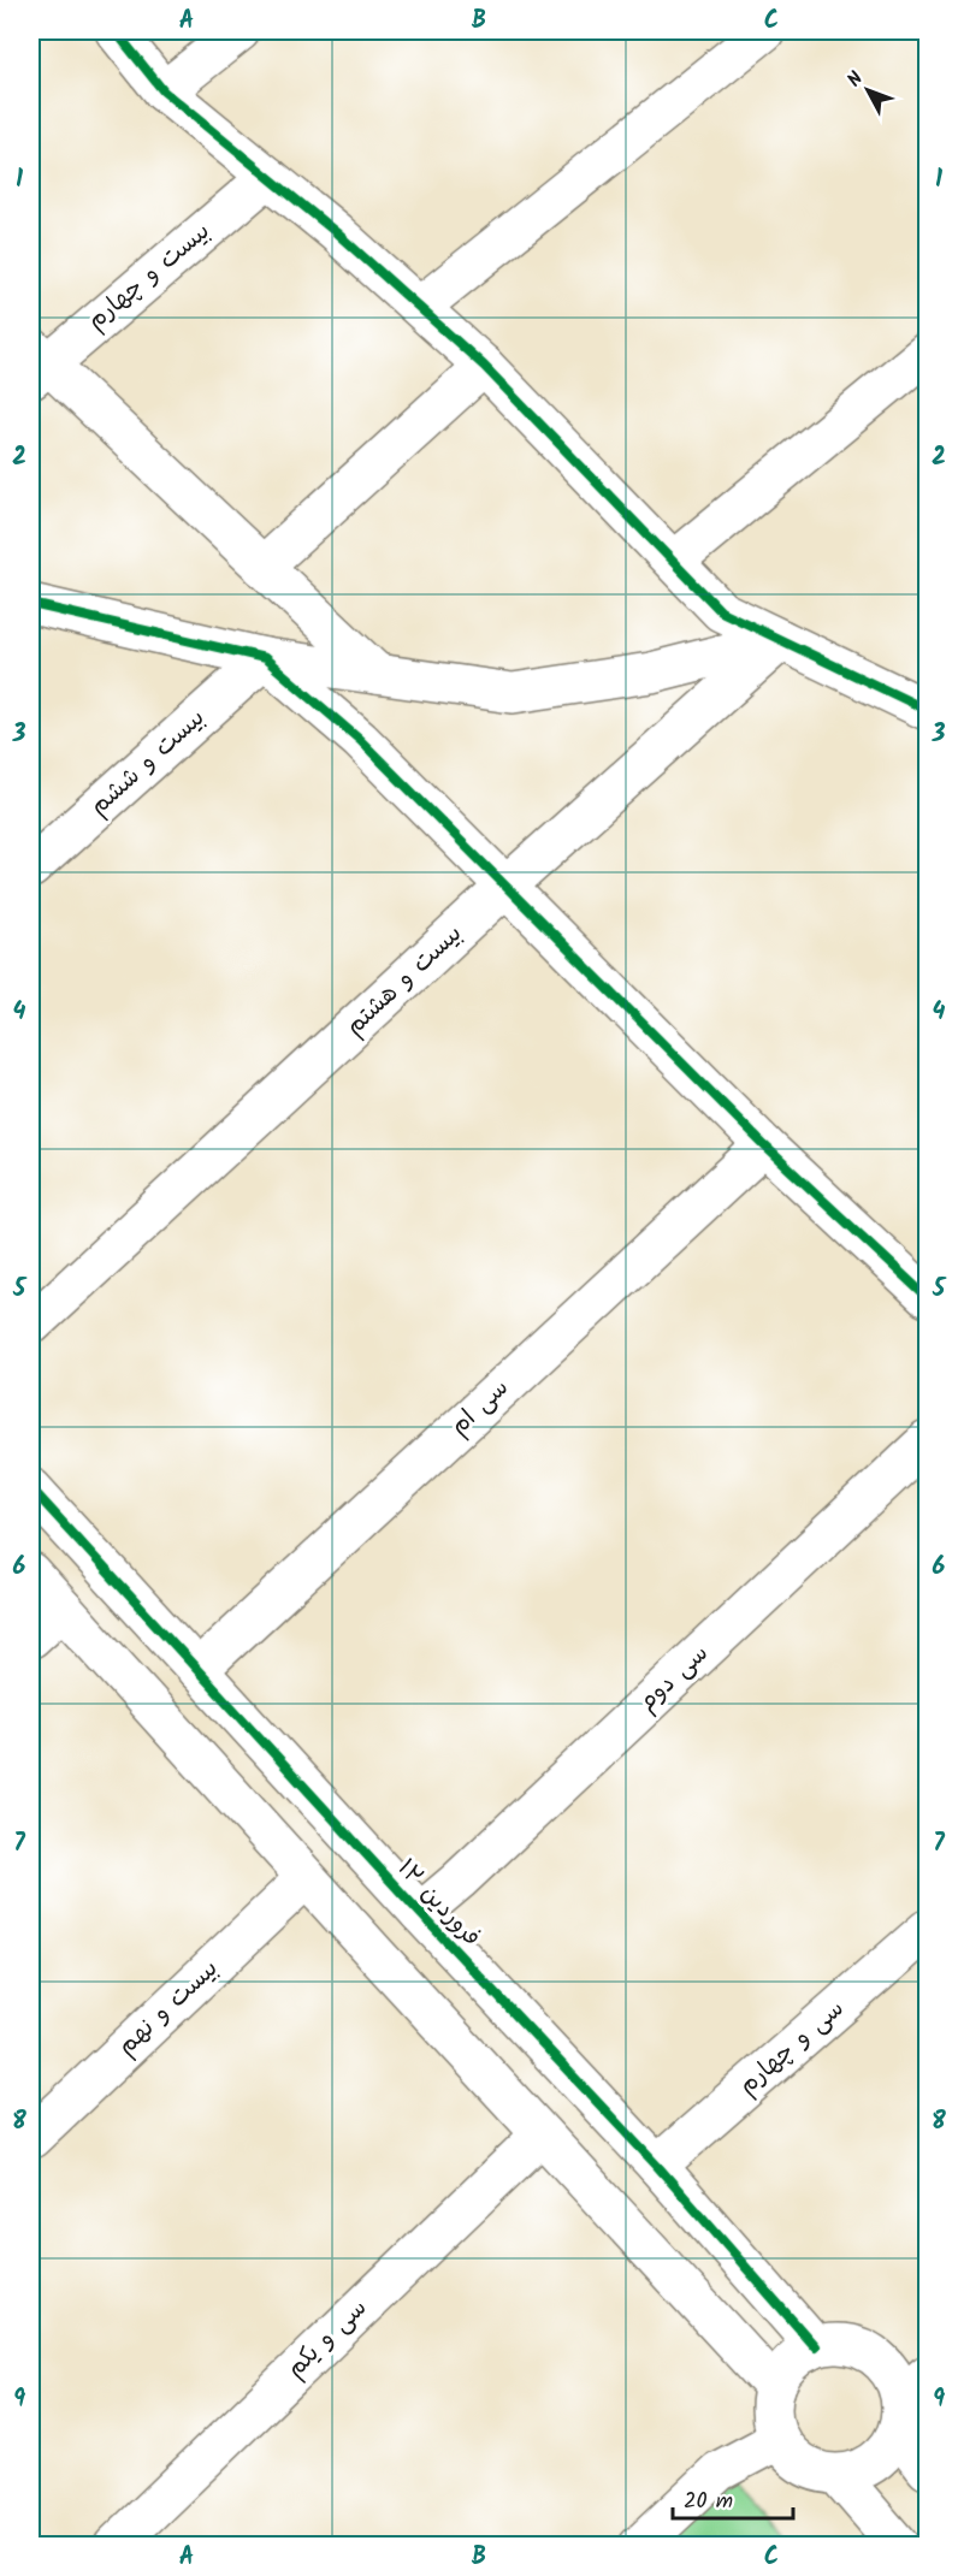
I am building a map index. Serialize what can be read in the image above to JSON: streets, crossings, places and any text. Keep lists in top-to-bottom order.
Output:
{
  "streets": {
    "street": [
      "بیست و چهارم",
      "بیست و ششم",
      "بیست و هشتم",
      "سی ام",
      "سی دوم",
      "۱۲ فروردین",
      "بیست و نهم",
      "سی و چهارم",
      "سی و یکم"
    ]
  },
  "crossings": [
    ["سی ام", "۱۲ فروردین"],
    ["سی دوم", "۱۲ فروردین"],
    ["۱۲ فروردین", "سی و چهارم"]
  ],
  "scale_bar": "20 m",
  "north": "top left",
  "grid": {
    "columns": ["A", "B", "C"],
    "rows": [
      "1",
      "2",
      "3",
      "4",
      "5",
      "6",
      "7",
      "8",
      "9"
    ]
  }
}
